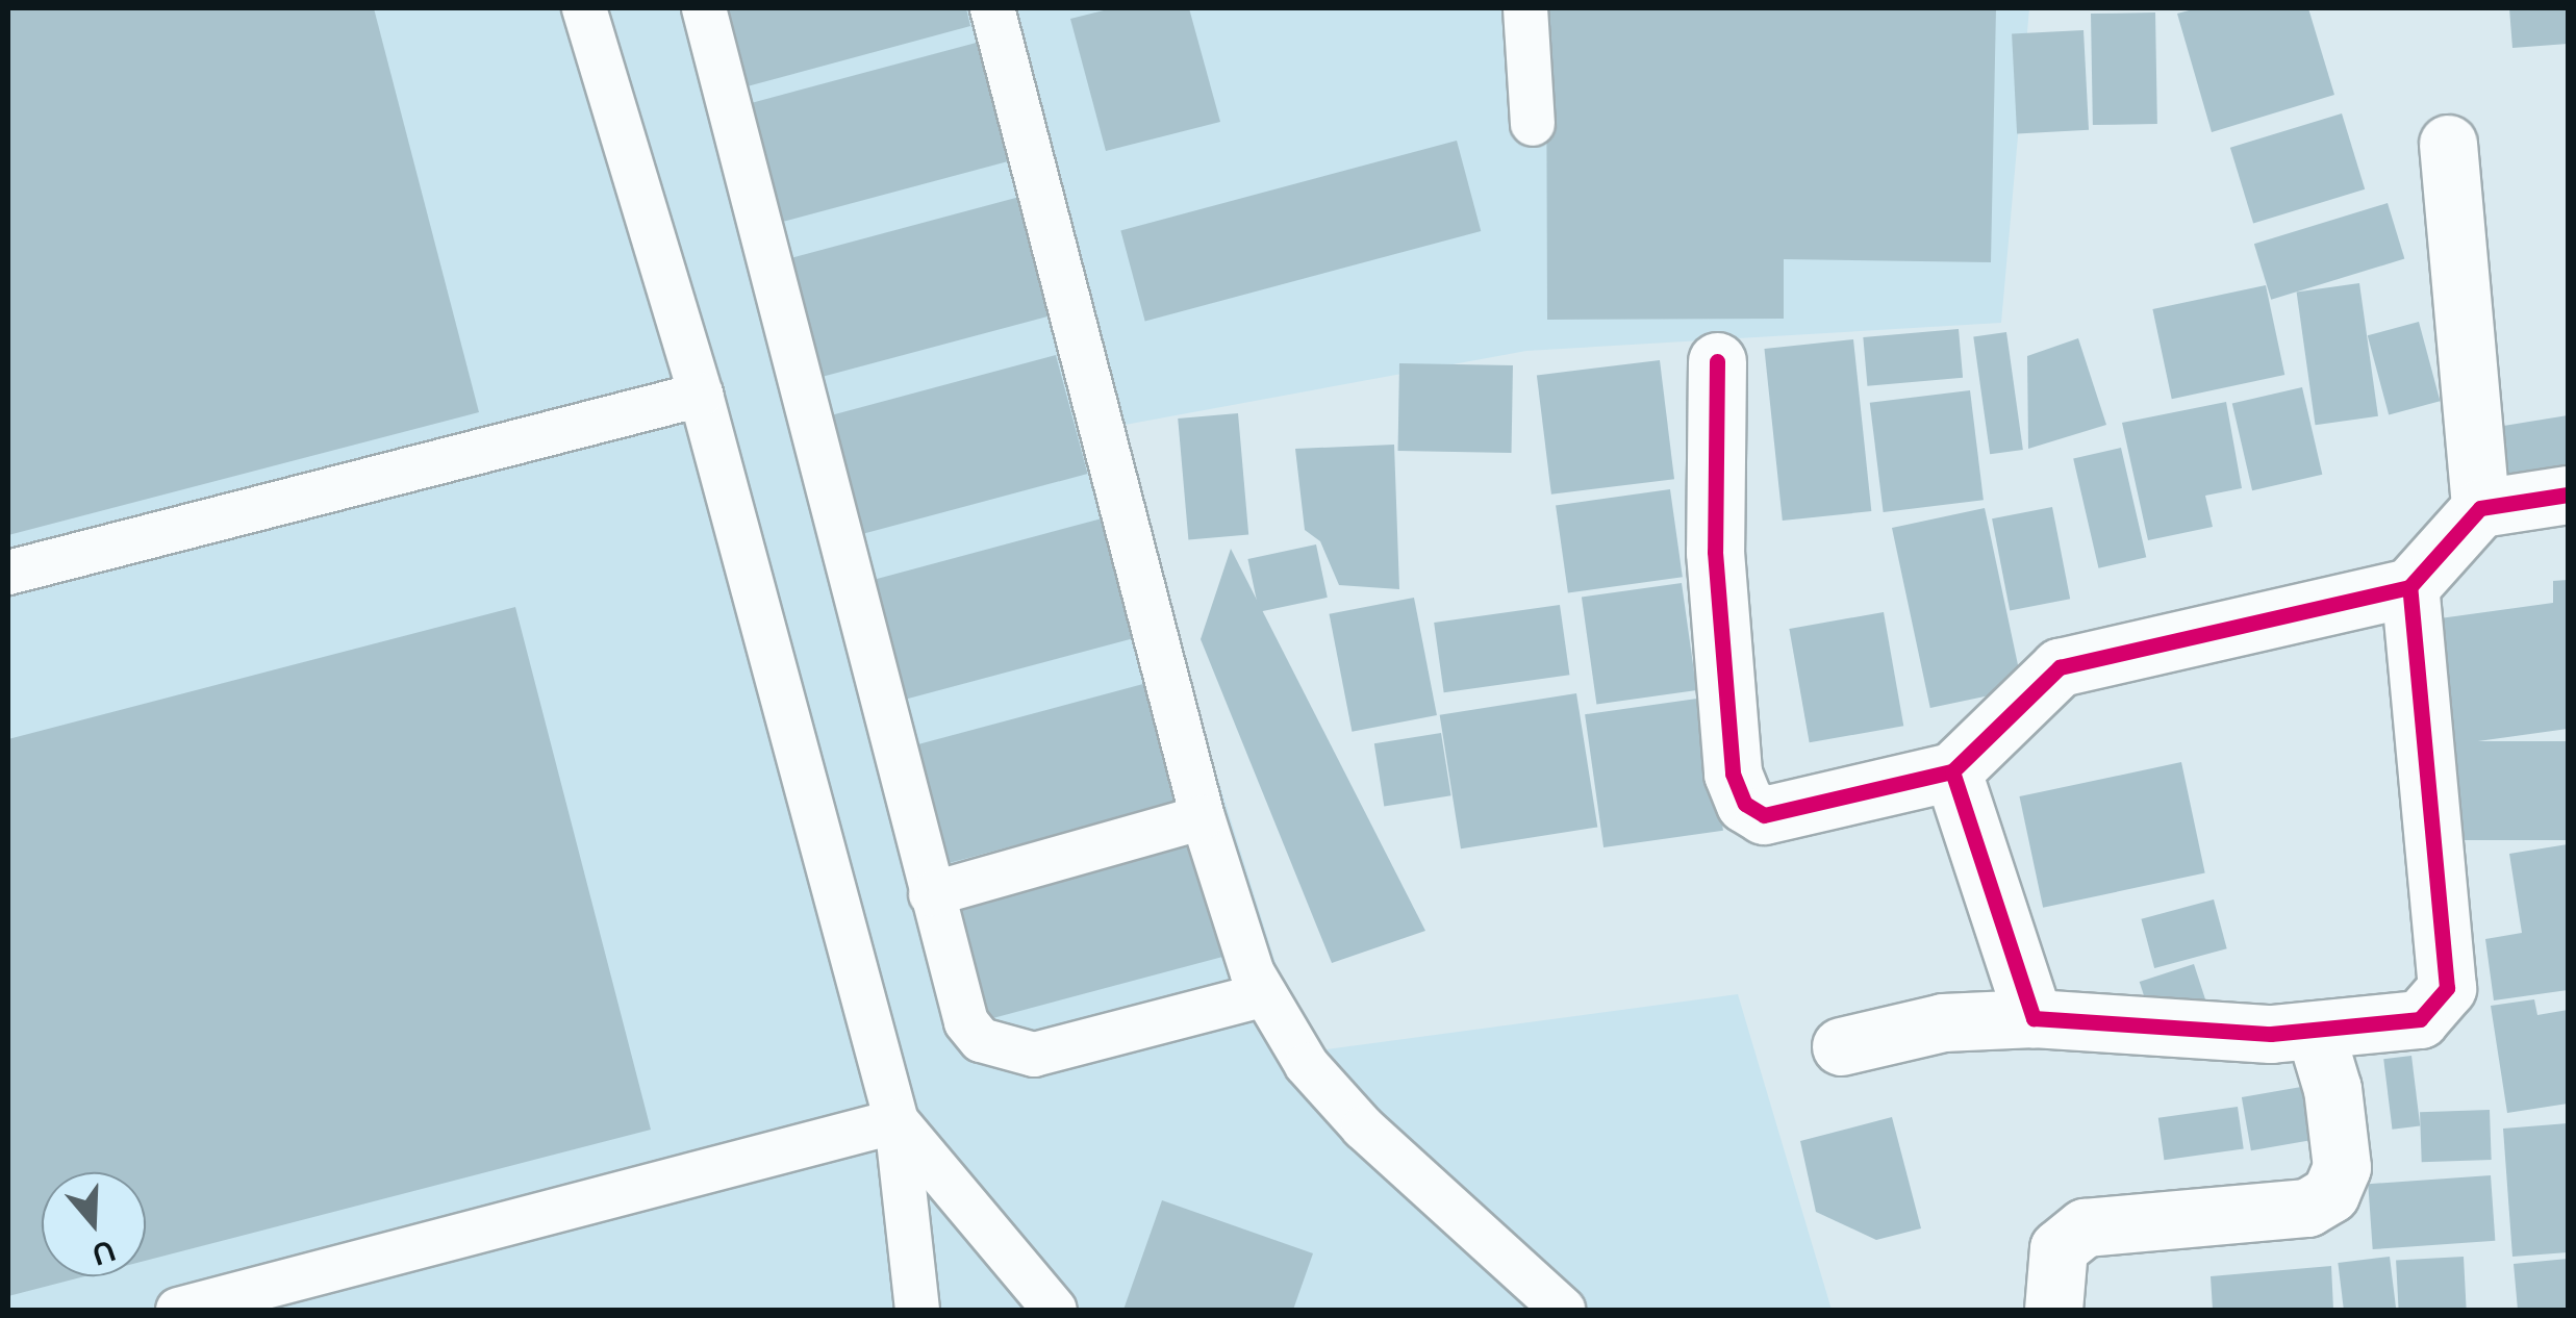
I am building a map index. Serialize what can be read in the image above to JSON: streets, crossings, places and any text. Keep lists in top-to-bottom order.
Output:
{
  "north": "bottom"
}
